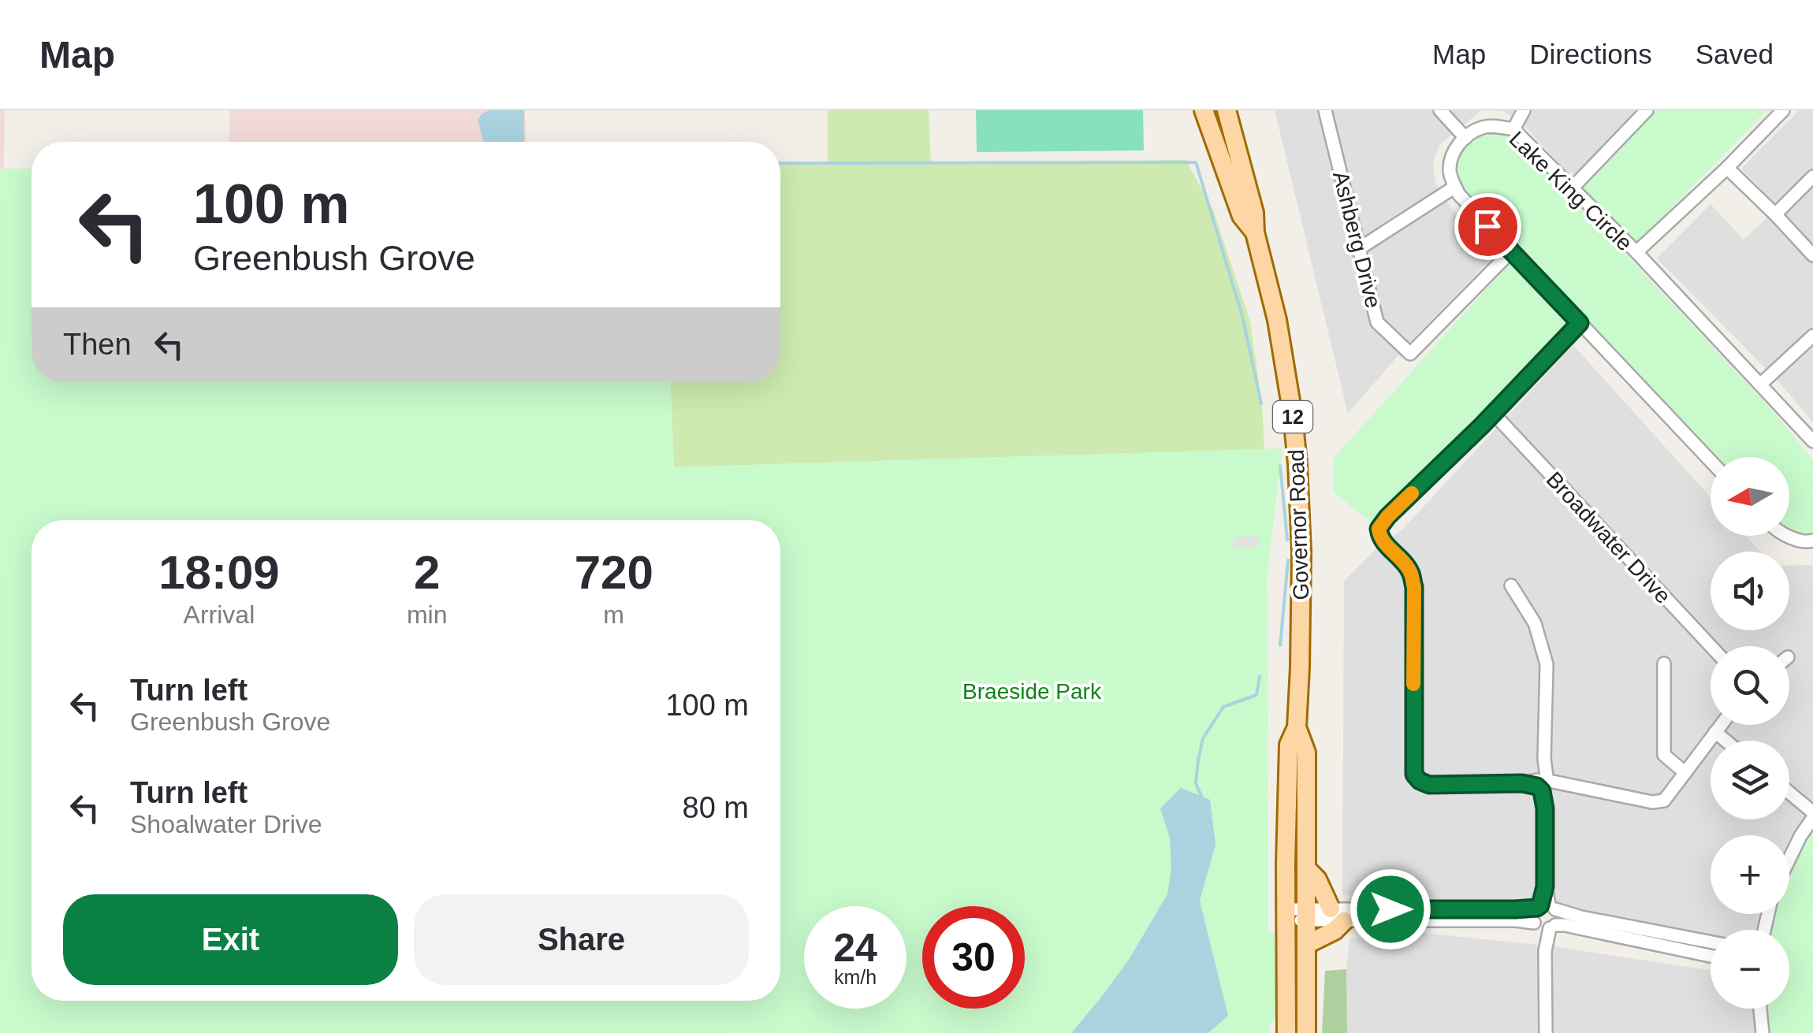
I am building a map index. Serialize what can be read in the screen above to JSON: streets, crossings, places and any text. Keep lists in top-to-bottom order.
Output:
{
  "streets": {
    "main road": ["12", "Governor Road"],
    "street": ["Lake King Circle", "Ashberg Drive", "Broadwater Drive"]
  },
  "parks": ["Braeside Park"],
  "north": "left",
  "page": {
    "header": "Map",
    "nav": ["Map", "Directions", "Saved"],
    "turn": ["100 m", "Greenbush Grove"],
    "then": "Then",
    "map_buttons": ["+", "−"],
    "eta": [
      "18:09",
      "Arrival",
      "2",
      "min",
      "720",
      "m"
    ],
    "list": [
      {
        "name": "Turn left",
        "note": "Greenbush Grove",
        "value": "100 m"
      },
      {
        "name": "Turn left",
        "note": "Shoalwater Drive",
        "value": "80 m"
      }
    ],
    "buttons": ["Exit", "Share"],
    "speed": "24 km/h",
    "limit": "30"
  }
}
